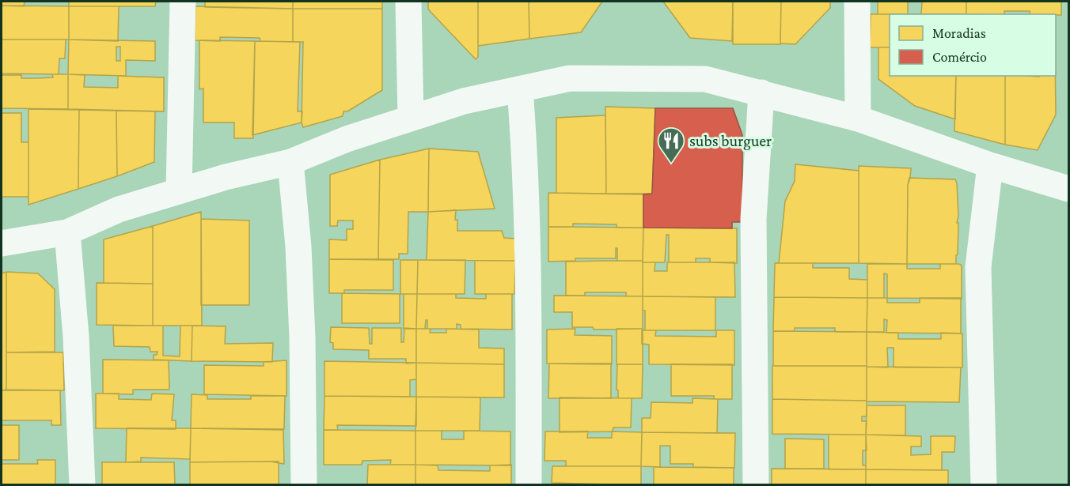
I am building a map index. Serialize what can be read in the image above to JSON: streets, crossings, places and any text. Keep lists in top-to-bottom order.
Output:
{
  "places": {
    "restaurant": ["subs burguer"]
  },
  "legend": ["Moradias", "Comércio"]
}
